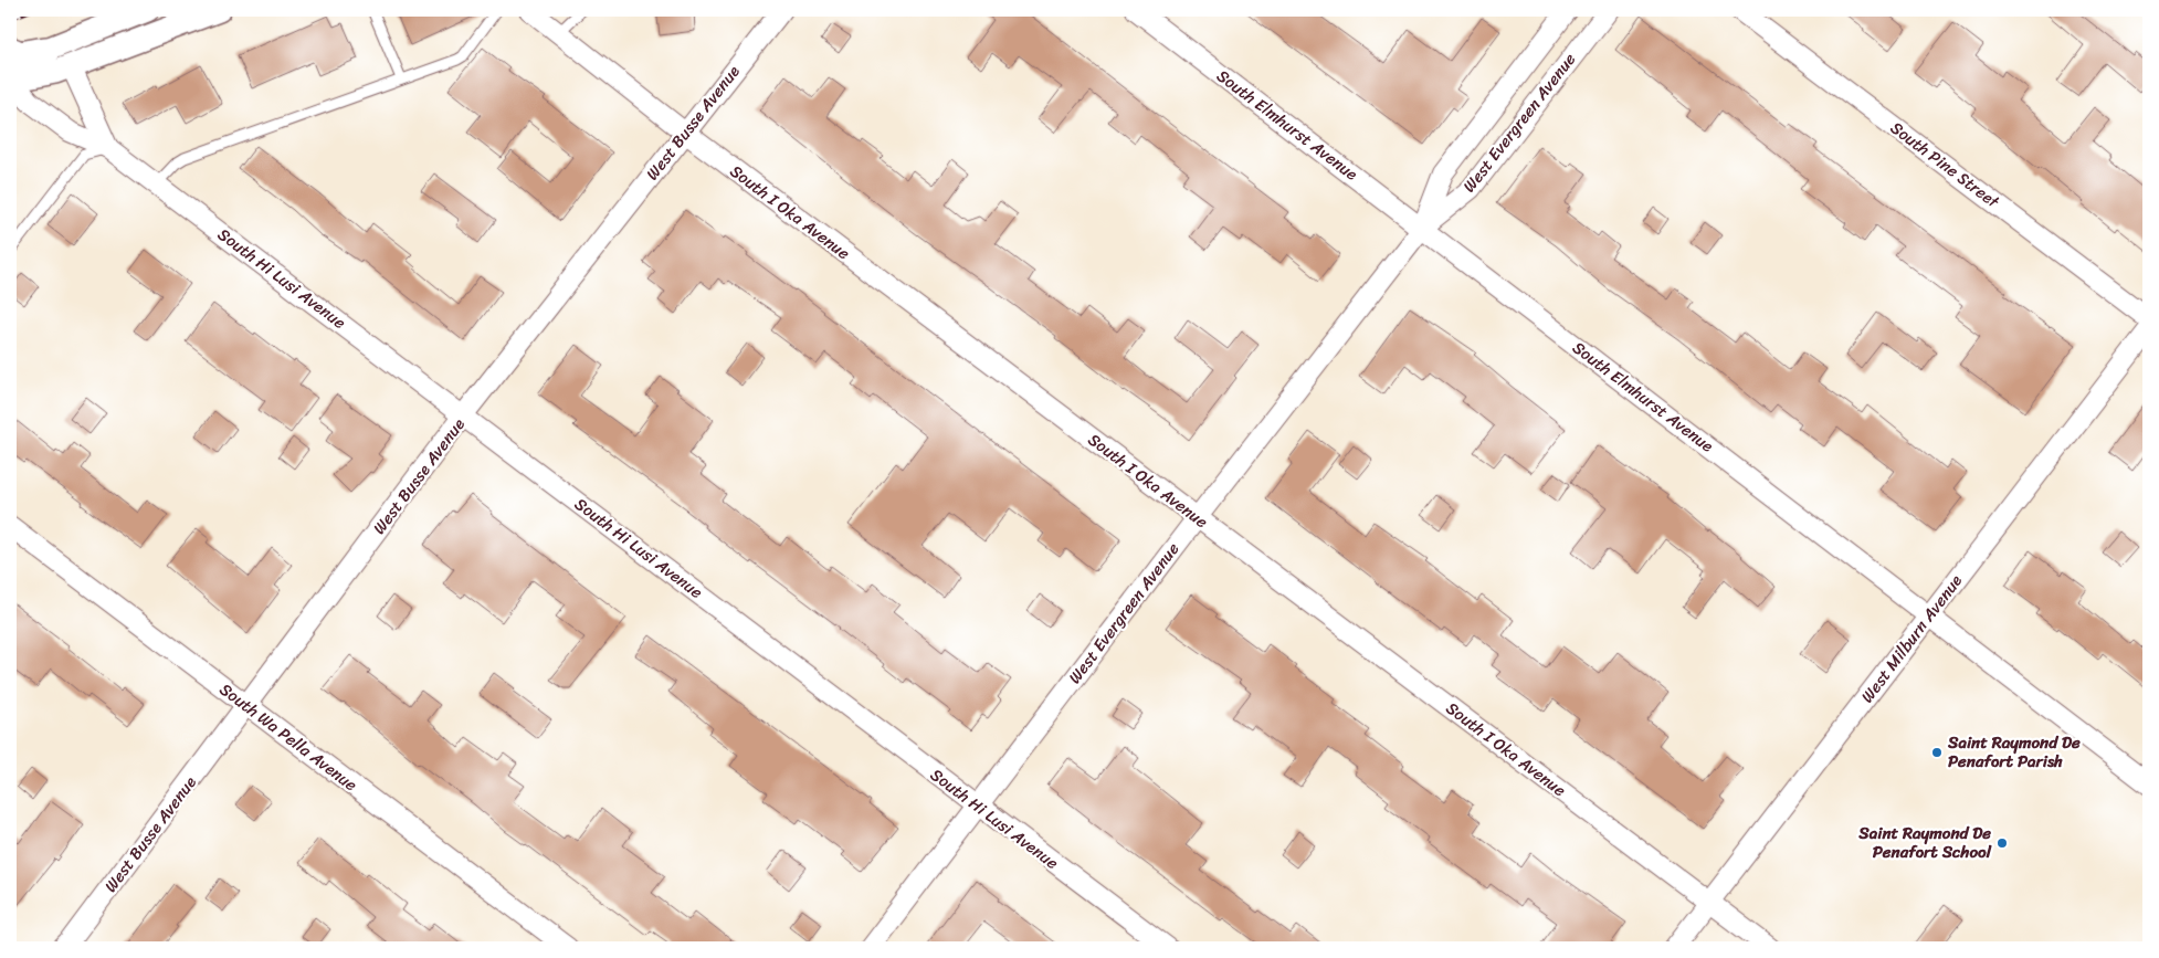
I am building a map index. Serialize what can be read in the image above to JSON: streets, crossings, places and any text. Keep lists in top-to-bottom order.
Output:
{
  "streets": {
    "street": [
      "West Busse Avenue",
      "West Evergreen Avenue",
      "South Elmhurst Avenue",
      "South Pine Street",
      "South I Oka Avenue",
      "South Hi Lusi Avenue",
      "West Milburn Avenue",
      "South Wa Pella Avenue"
    ]
  },
  "crossings": [
    ["West Busse Avenue", "South I Oka Avenue"],
    ["West Busse Avenue", "South Hi Lusi Avenue"],
    ["West Busse Avenue", "South Wa Pella Avenue"],
    ["West Evergreen Avenue", "South Elmhurst Avenue"],
    ["West Evergreen Avenue", "South I Oka Avenue"],
    ["West Evergreen Avenue", "South Hi Lusi Avenue"],
    ["South Elmhurst Avenue", "West Milburn Avenue"],
    ["South I Oka Avenue", "West Milburn Avenue"]
  ],
  "places": ["Saint Raymond De Penafort Parish", "Saint Raymond De Penafort School"]
}
